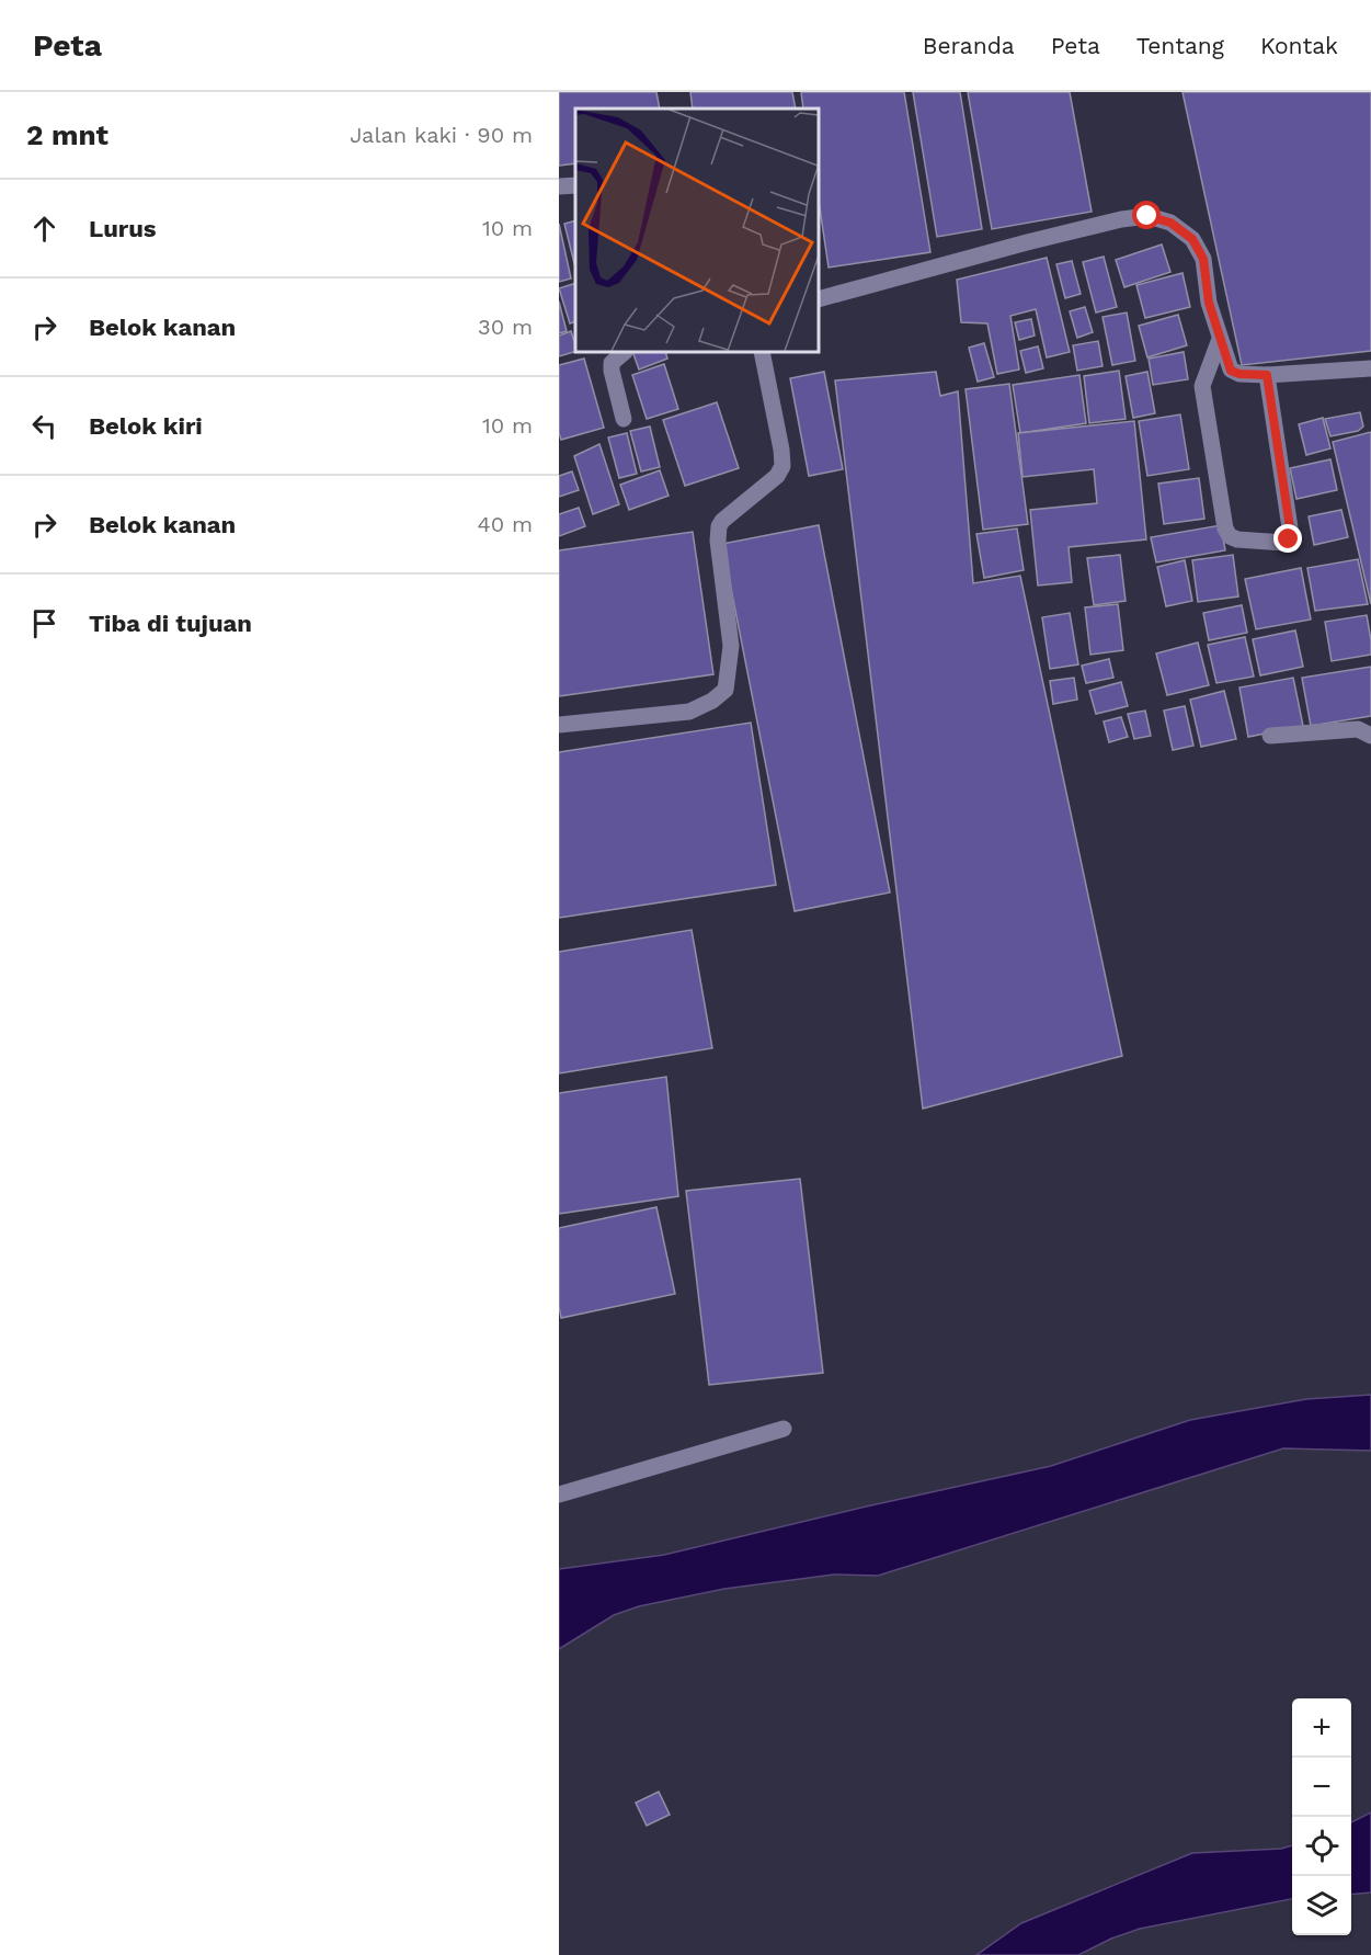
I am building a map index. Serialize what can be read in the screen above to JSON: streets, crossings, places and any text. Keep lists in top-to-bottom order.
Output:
{
  "page": {
    "header": "Peta",
    "nav": [
      "Beranda",
      "Peta",
      "Tentang",
      "Kontak"
    ],
    "heading": ["2 mnt", "Jalan kaki · 90 m"],
    "list": [
      ["Lurus", "10 m"],
      ["Belok kanan", "30 m"],
      ["Belok kiri", "10 m"],
      ["Belok kanan", "40 m"],
      "Tiba di tujuan"
    ],
    "map_buttons": ["+", "−"]
  }
}
